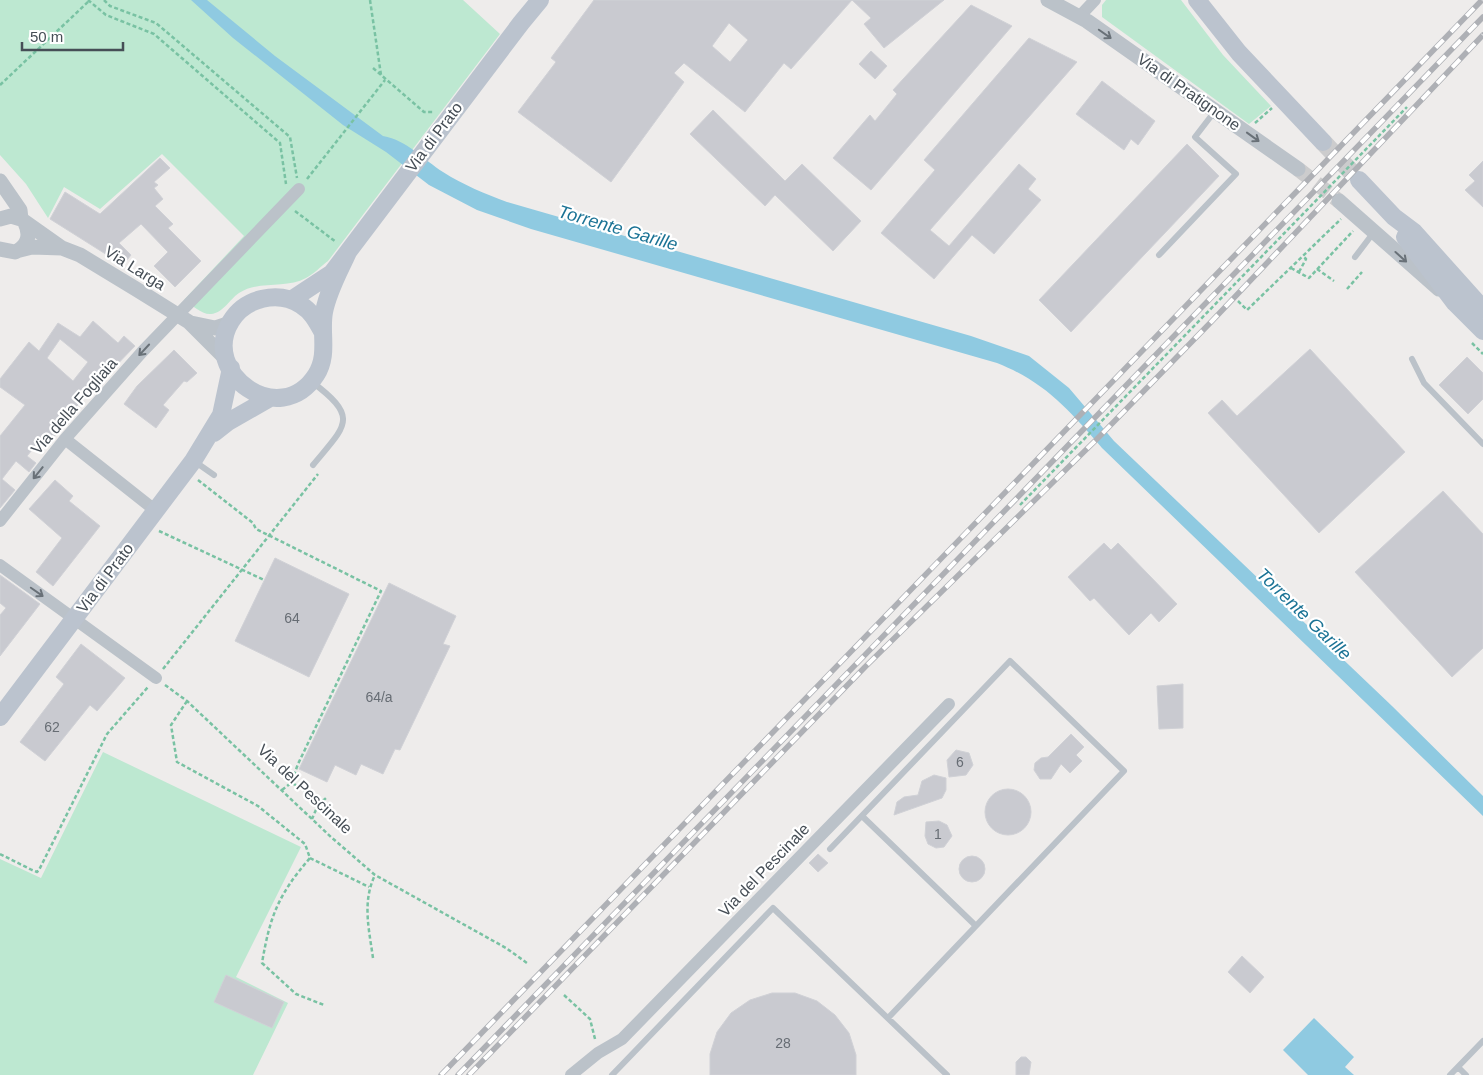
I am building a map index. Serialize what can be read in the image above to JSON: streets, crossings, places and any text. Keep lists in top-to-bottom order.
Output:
{
  "streets": {
    "main road": ["Via di Prato"],
    "street": [
      "Via di Pratignone",
      "Via Larga",
      "Via della Fogliaia",
      "Via del Pescinale"
    ]
  },
  "crossings": [
    ["Via di Prato", "Via Larga"],
    ["Via Larga", "Via della Fogliaia"]
  ],
  "one_way": ["Via di Pratignone", "Via della Fogliaia"],
  "water": ["Torrente Garille"],
  "house_numbers": [
    "64",
    "64/a",
    "62",
    "6",
    "1",
    "28"
  ],
  "scale_bar": "50 m"
}
